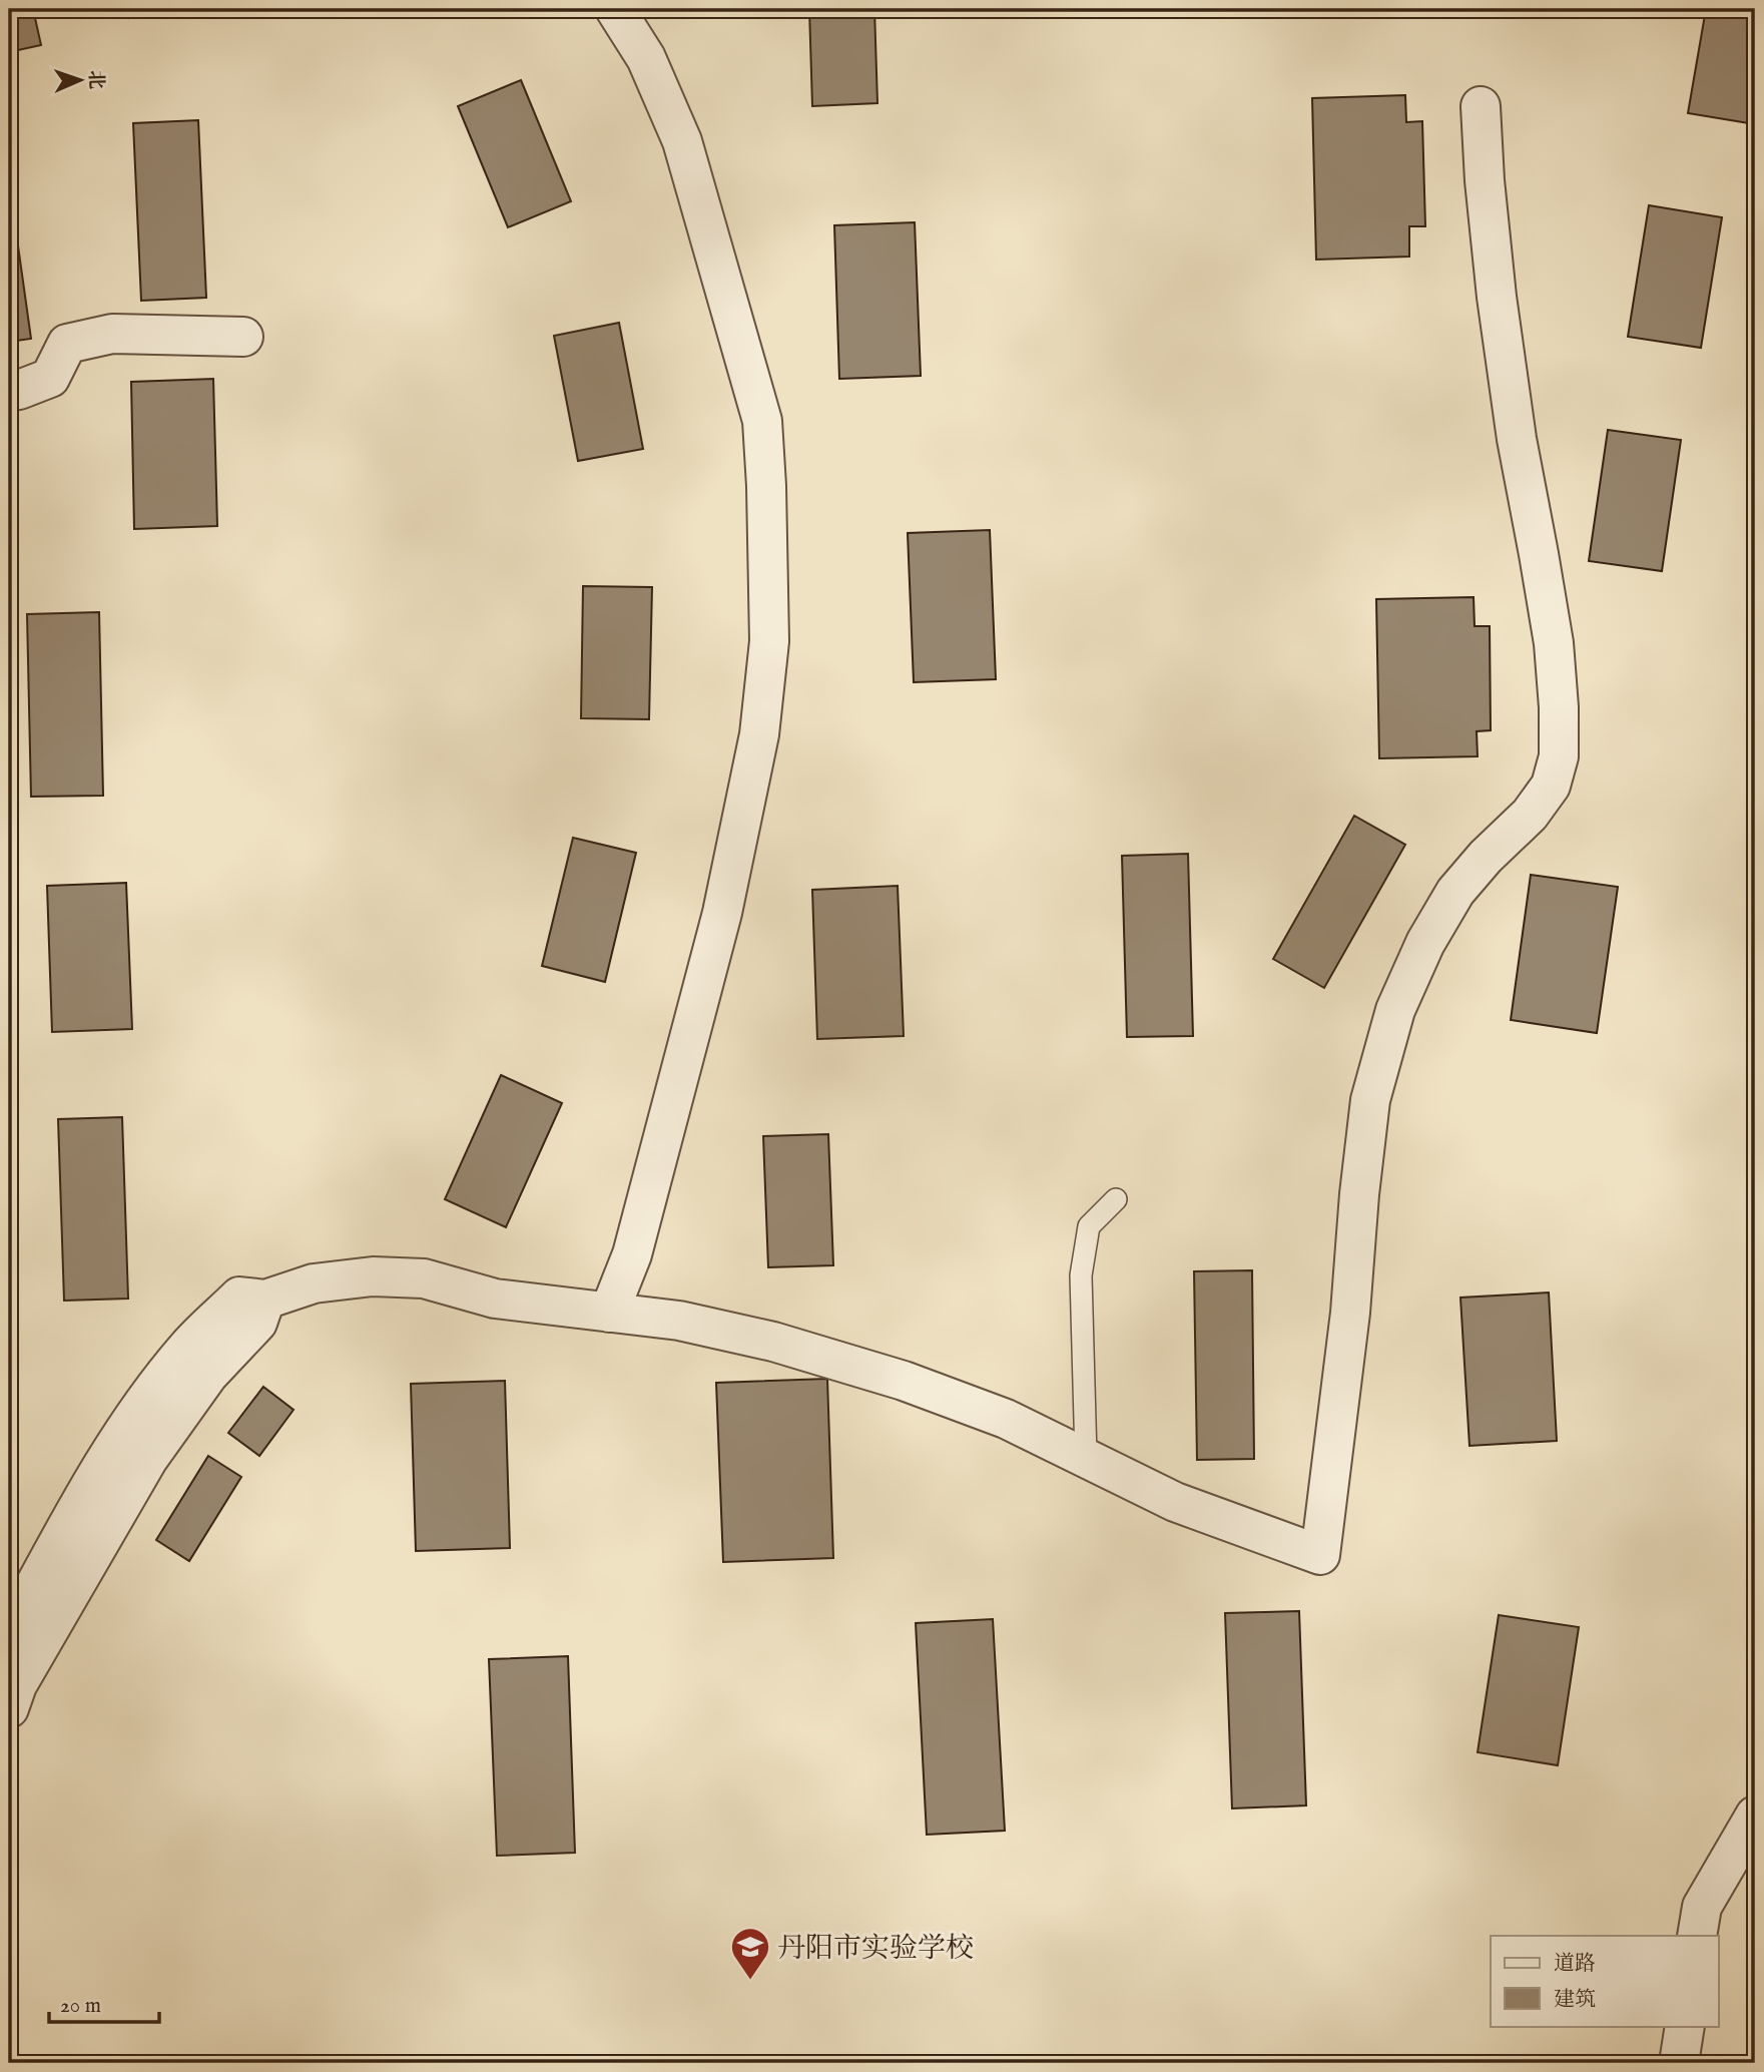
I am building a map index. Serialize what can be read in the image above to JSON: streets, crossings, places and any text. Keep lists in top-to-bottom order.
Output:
{
  "places": {
    "school or university": ["丹阳市实验学校"]
  },
  "legend": ["道路", "建筑"],
  "scale_bar": "20 m",
  "north": "right"
}
